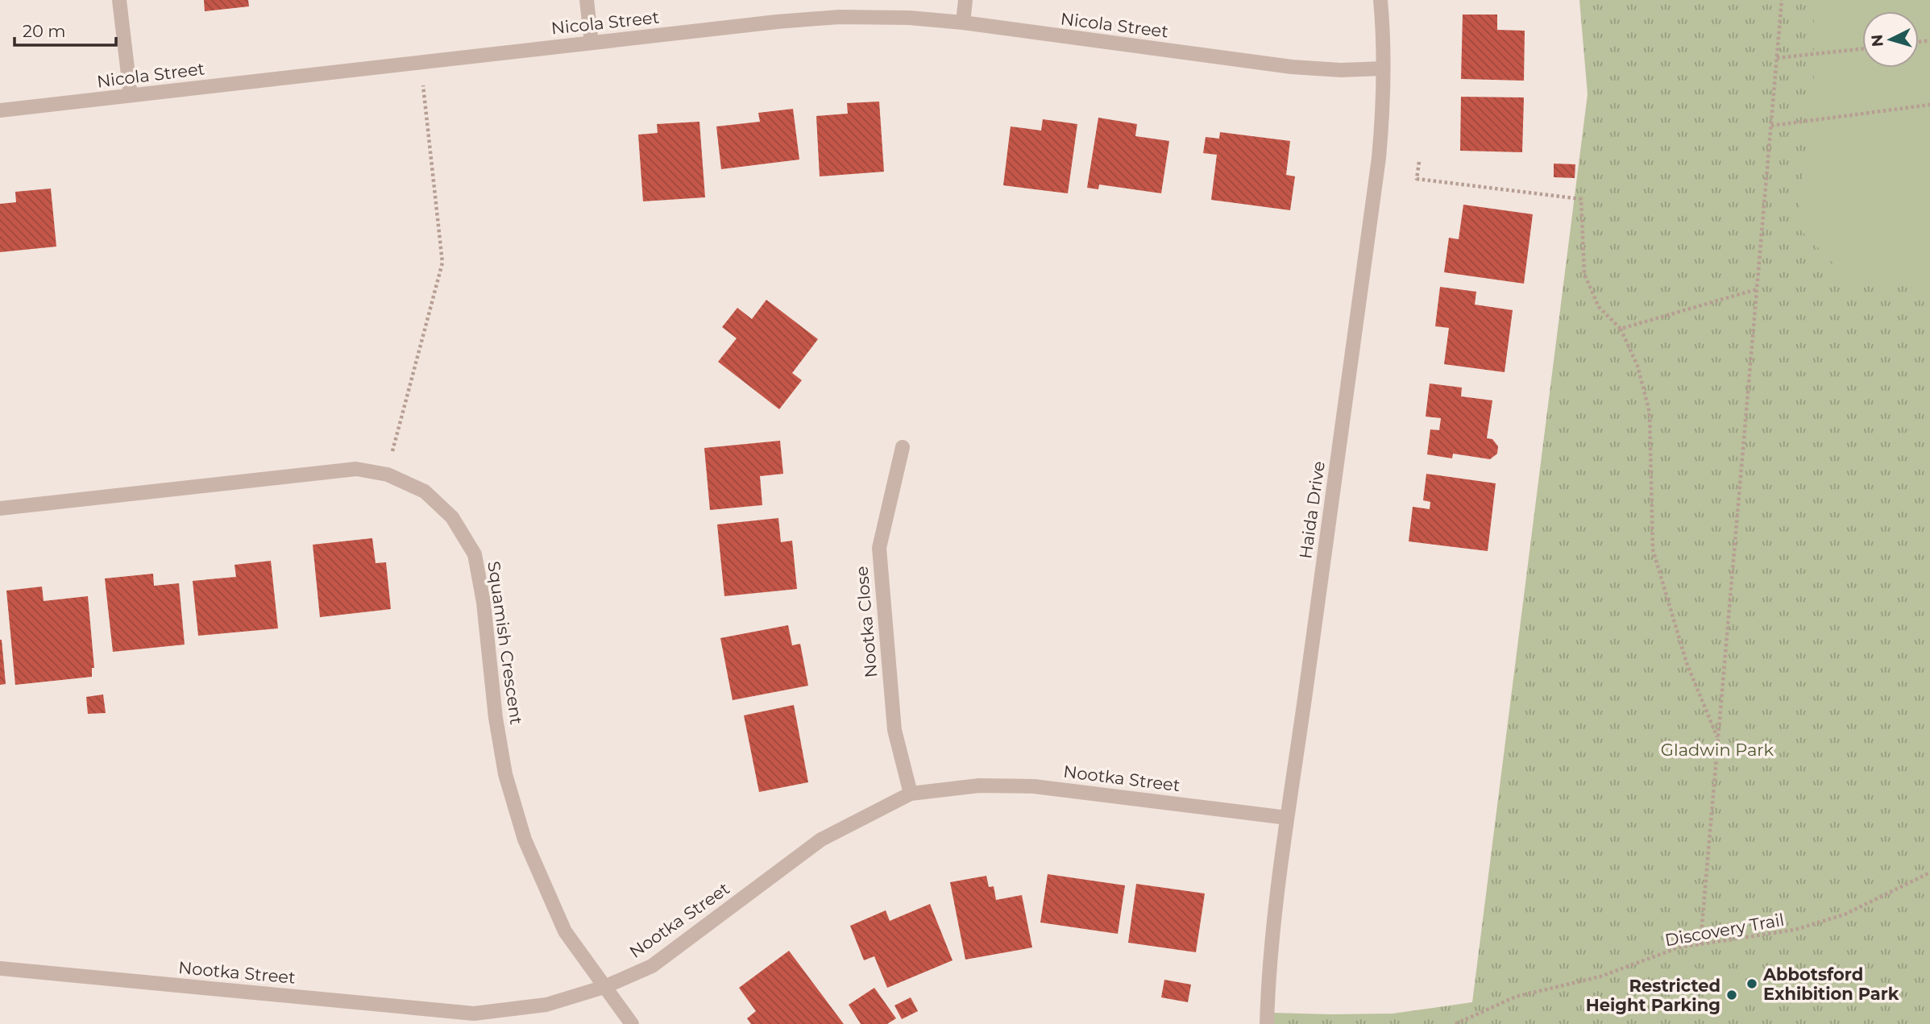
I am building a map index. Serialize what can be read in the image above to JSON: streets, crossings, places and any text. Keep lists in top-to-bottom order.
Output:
{
  "streets": {
    "street": [
      "Nicola Street",
      "Haida Drive",
      "Nootka Close",
      "Squamish Crescent",
      "Nootka Street"
    ],
    "path": ["Discovery Trail"]
  },
  "crossings": [
    ["Nicola Street", "Haida Drive"],
    ["Haida Drive", "Nootka Street"],
    ["Nootka Close", "Nootka Street"],
    ["Squamish Crescent", "Nootka Street"]
  ],
  "parks": ["Gladwin Park"],
  "places": ["Abbotsford Exhibition Park", "Restricted Height Parking"],
  "scale_bar": "20 m",
  "north": "left"
}
